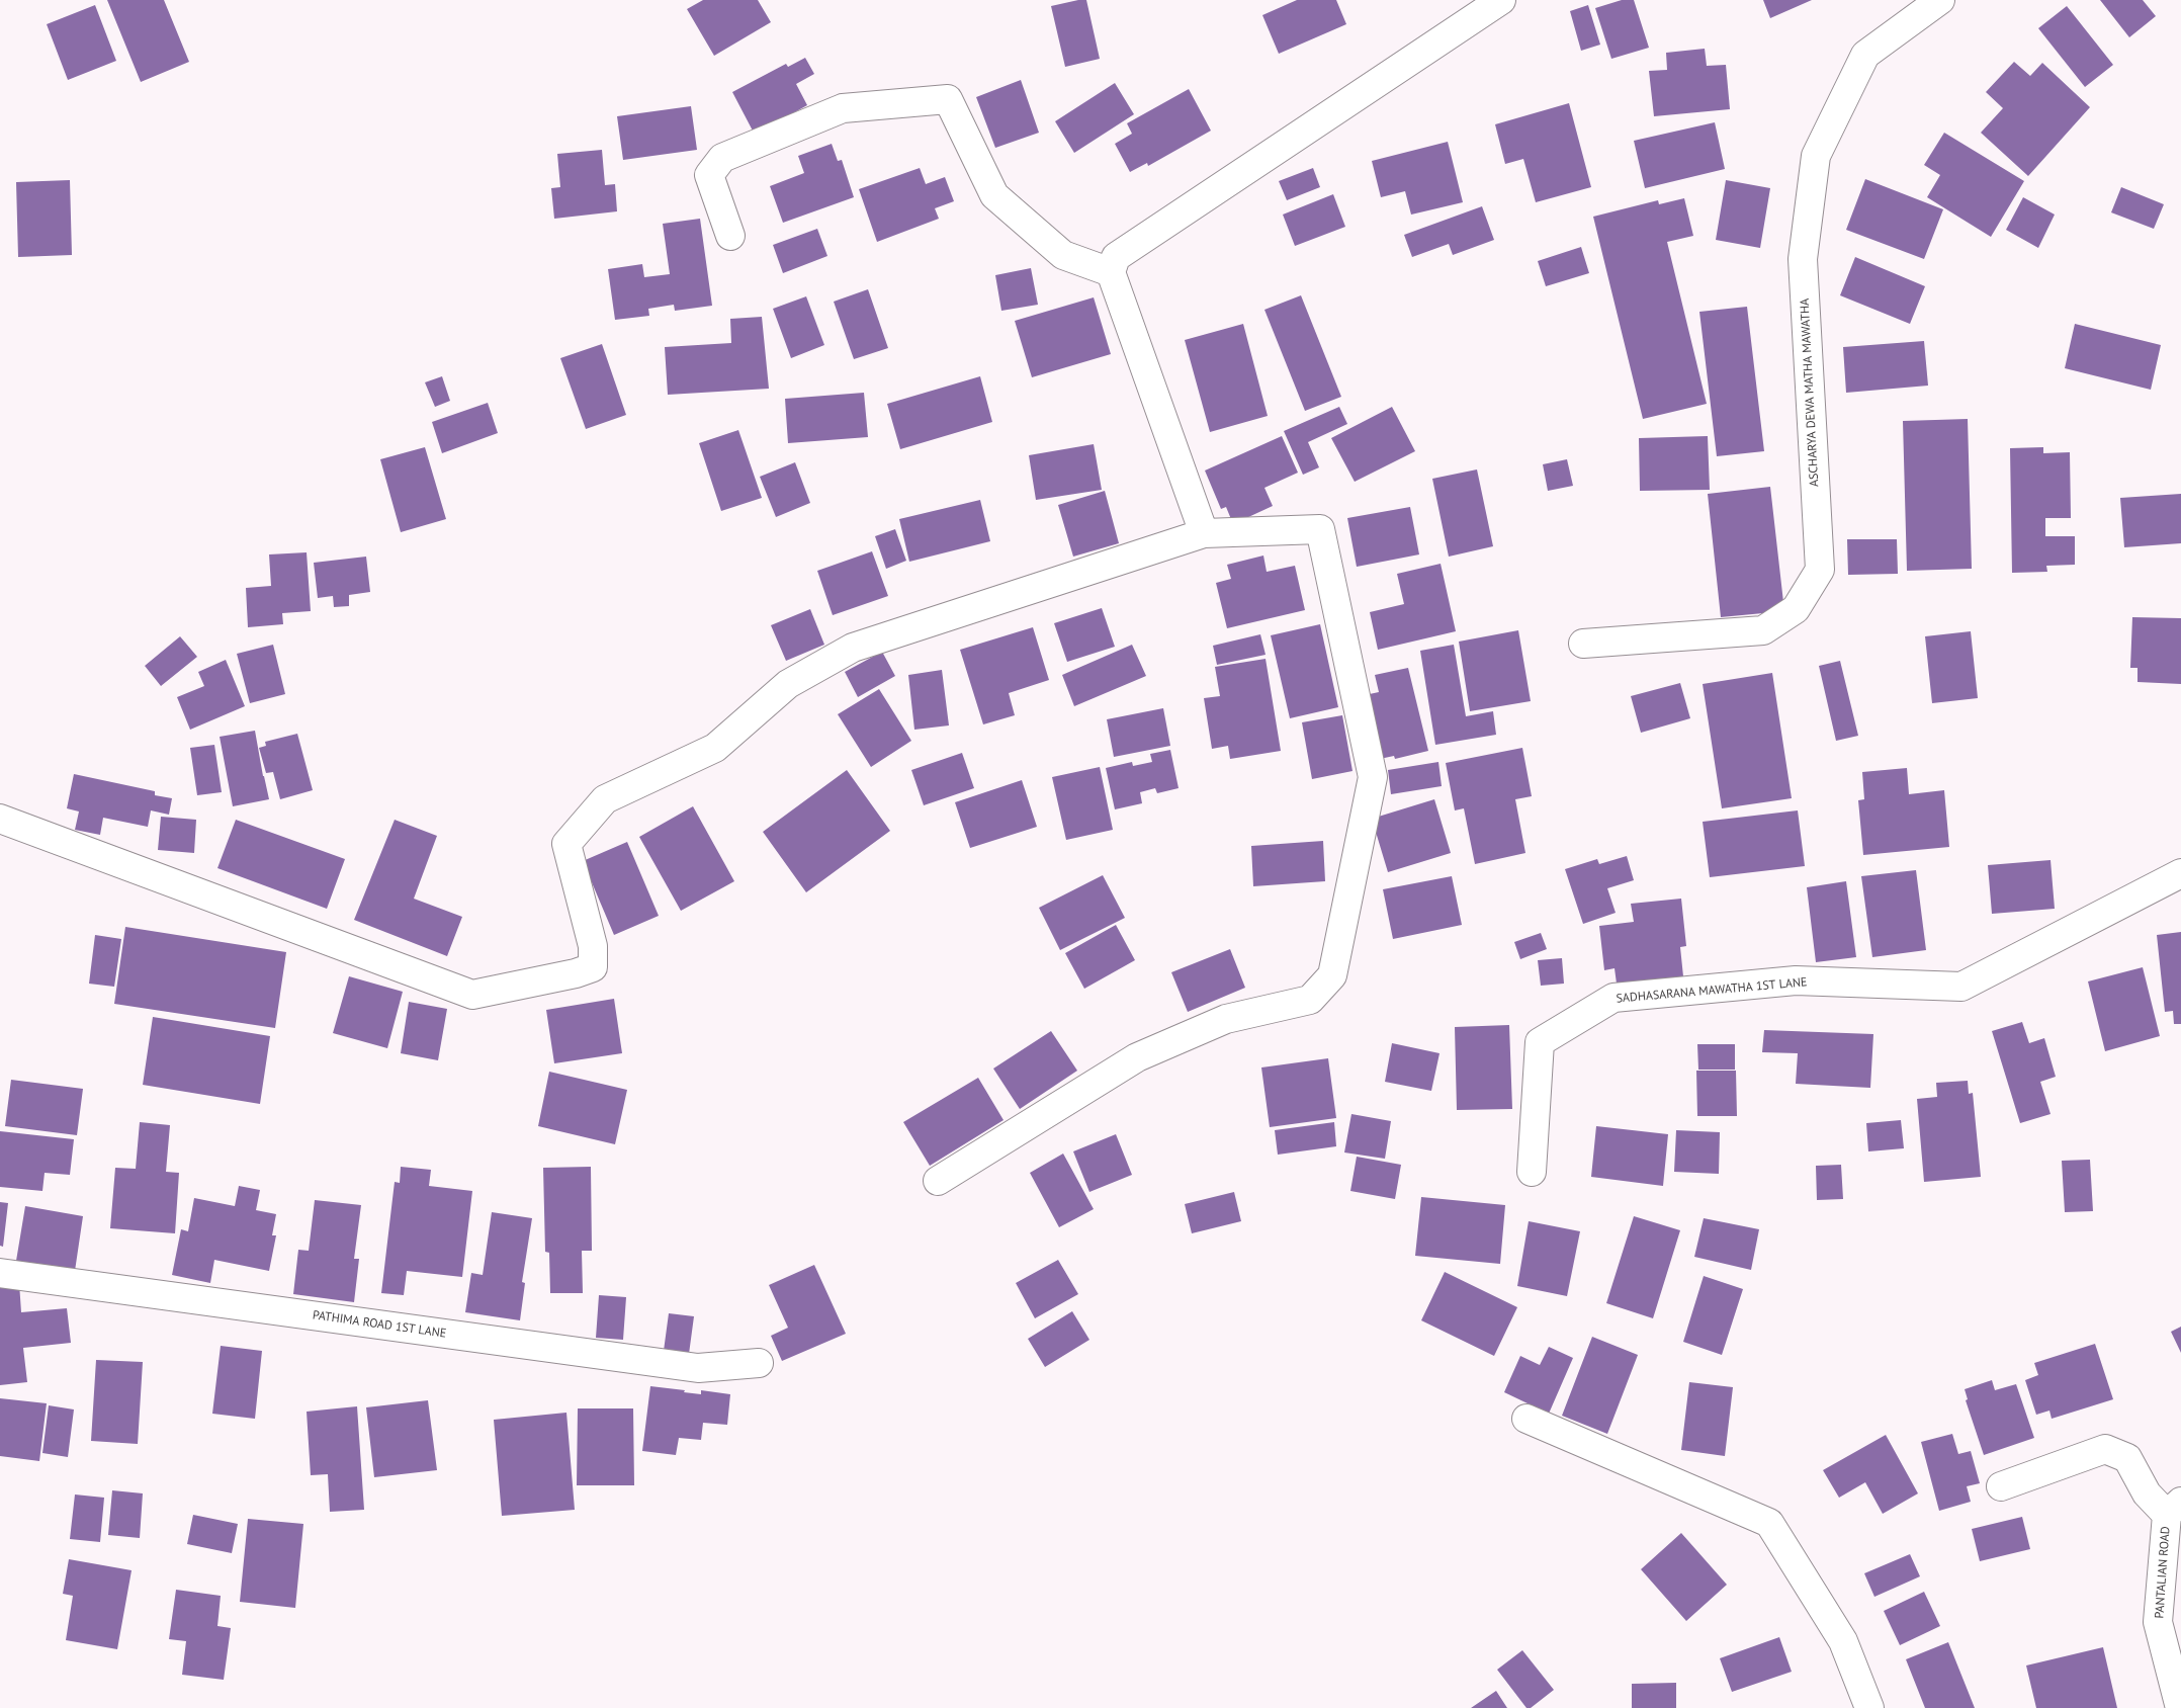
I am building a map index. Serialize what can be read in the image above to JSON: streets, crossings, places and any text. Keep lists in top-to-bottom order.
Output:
{
  "streets": {
    "street": [
      "ASCHARYA DEWA MATHA MAWATHA",
      "SADHASARANA MAWATHA 1ST LANE",
      "PATHIMA ROAD 1ST LANE",
      "PANTALIAN ROAD"
    ]
  }
}
